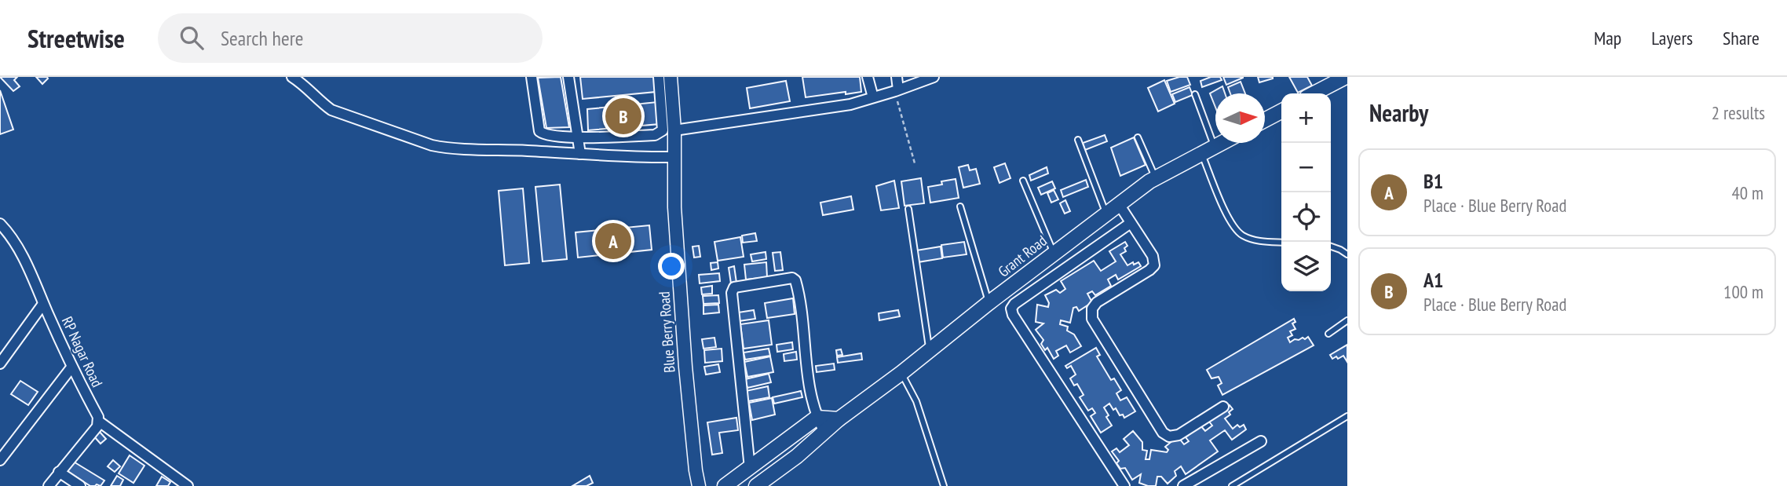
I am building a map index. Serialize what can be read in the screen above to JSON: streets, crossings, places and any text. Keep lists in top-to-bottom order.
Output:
{
  "streets": {
    "main road": ["Grant Road"],
    "street": ["Blue Berry Road", "RP Nagar Road"]
  },
  "north": "right",
  "page": {
    "header": "Streetwise",
    "search": "Search here",
    "nav": ["Map", "Layers", "Share"],
    "heading": ["Nearby", "2 results"],
    "map_buttons": ["+", "−"],
    "pins": ["B", "A"],
    "list": [
      {
        "mark": "A",
        "name": "B1",
        "note": "Place · Blue Berry Road",
        "value": "40 m"
      },
      {
        "mark": "B",
        "name": "A1",
        "note": "Place · Blue Berry Road",
        "value": "100 m"
      }
    ]
  }
}
